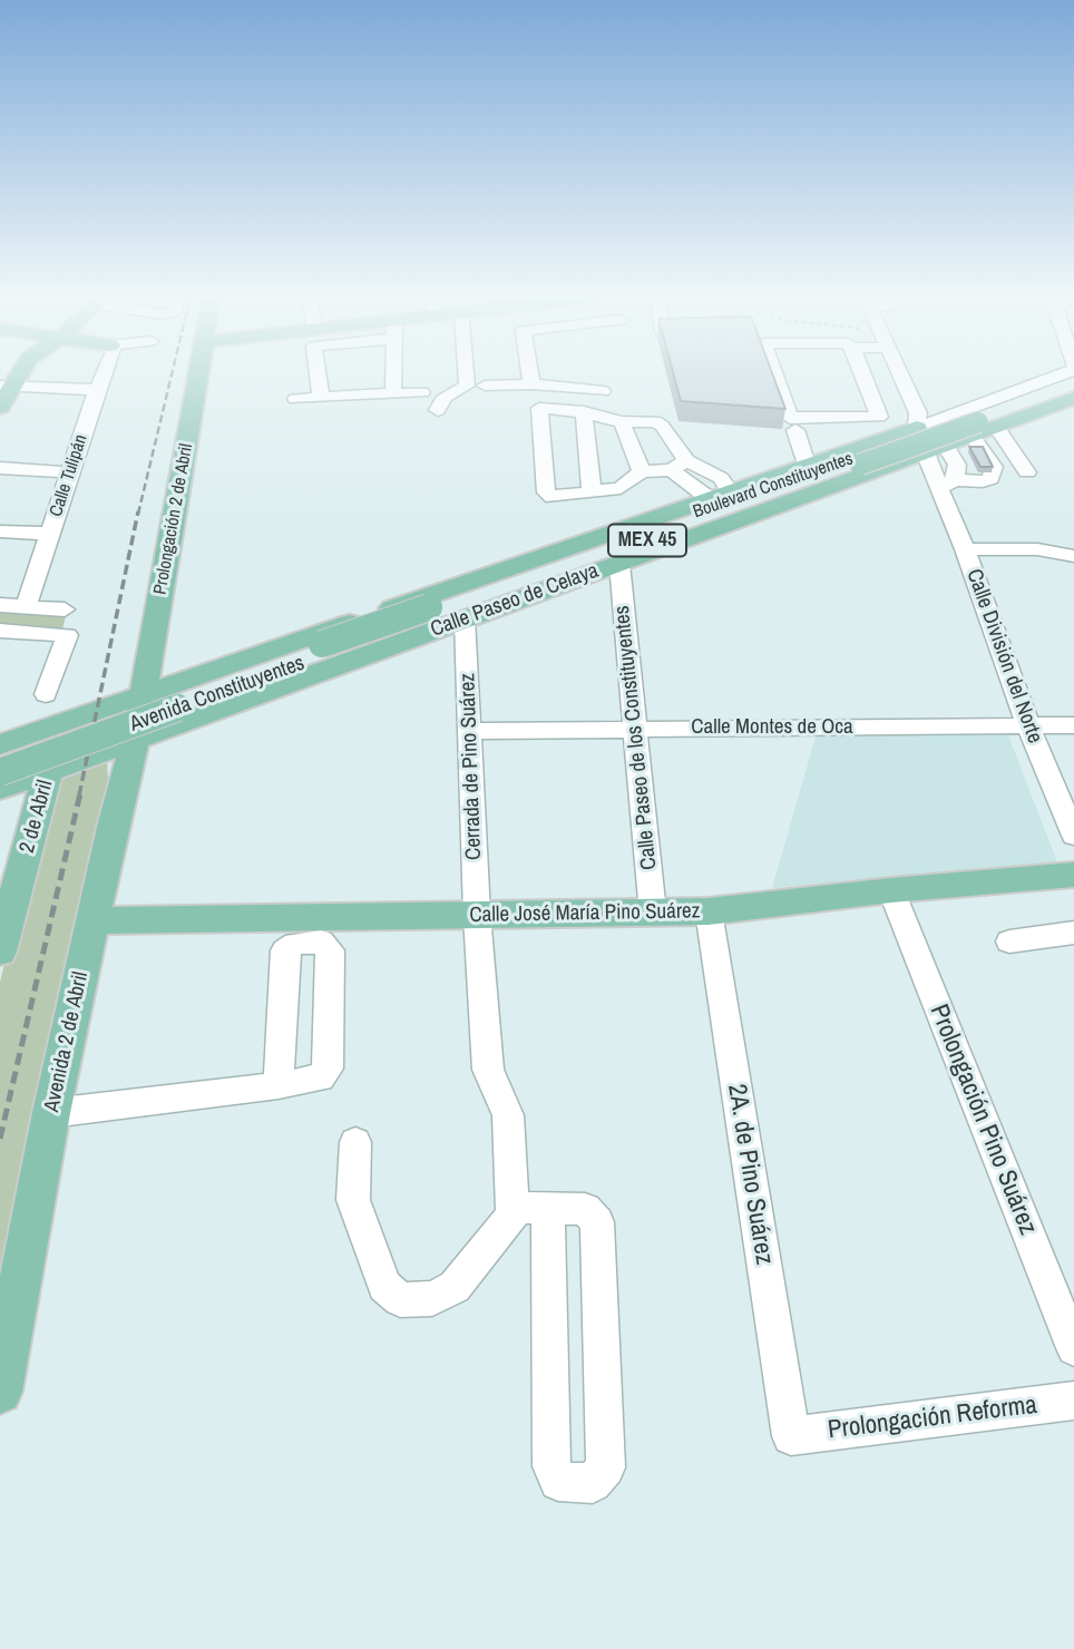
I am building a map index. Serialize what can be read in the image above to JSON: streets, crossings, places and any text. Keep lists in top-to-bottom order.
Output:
{
  "streets": {
    "main road": [
      "Boulevard Constituyentes",
      "Prolongación 2 de Abril",
      "MEX 45",
      "Calle Paseo de Celaya",
      "Avenida Constituyentes",
      "2 de Abril",
      "Calle José María Pino Suárez",
      "Avenida 2 de Abril"
    ],
    "street": [
      "Calle Tulipán",
      "Calle División del Norte",
      "Calle Montes de Oca",
      "Calle Paseo de los Constituyentes",
      "Cerrada de Pino Suárez",
      "Prolongación Pino Suárez",
      "2A. de Pino Suárez",
      "Prolongación Reforma"
    ]
  },
  "crossings": [
    ["Boulevard Constituyentes", "Calle Paseo de Celaya"],
    ["Boulevard Constituyentes", "Avenida Constituyentes"],
    ["Prolongación 2 de Abril", "Calle Paseo de Celaya"],
    ["Prolongación 2 de Abril", "Avenida 2 de Abril"],
    ["Calle Paseo de Celaya", "Calle División del Norte"],
    ["Calle Paseo de Celaya", "Avenida Constituyentes"],
    ["Calle Paseo de Celaya", "Calle Paseo de los Constituyentes"],
    ["Calle Paseo de Celaya", "Cerrada de Pino Suárez"],
    ["Calle Paseo de Celaya", "2 de Abril"],
    ["Calle Paseo de Celaya", "Avenida 2 de Abril"],
    ["Calle División del Norte", "Calle Montes de Oca"],
    ["Calle Montes de Oca", "Calle Paseo de los Constituyentes"],
    ["Calle Montes de Oca", "Cerrada de Pino Suárez"],
    ["Calle Paseo de los Constituyentes", "Calle José María Pino Suárez"],
    ["Cerrada de Pino Suárez", "Calle José María Pino Suárez"],
    ["Calle José María Pino Suárez", "Avenida 2 de Abril"],
    ["Calle José María Pino Suárez", "Prolongación Pino Suárez"],
    ["Calle José María Pino Suárez", "2A. de Pino Suárez"],
    ["2A. de Pino Suárez", "Prolongación Reforma"]
  ]
}
